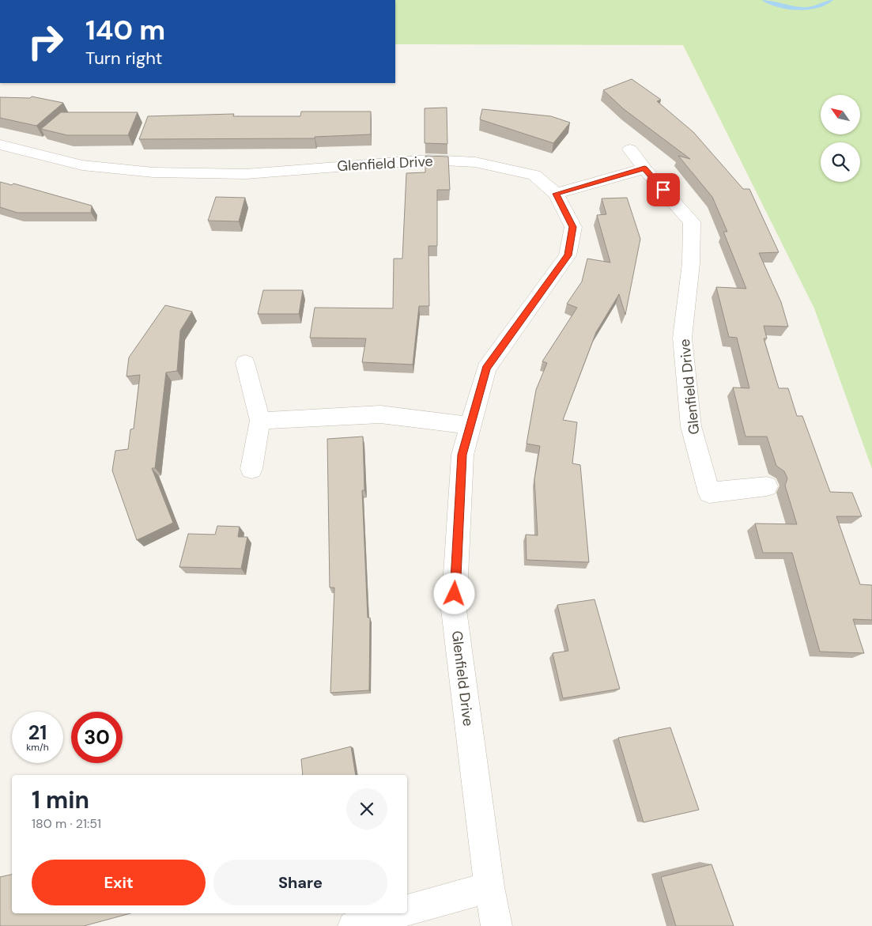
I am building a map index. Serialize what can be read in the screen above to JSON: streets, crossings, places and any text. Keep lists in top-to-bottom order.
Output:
{
  "streets": {
    "street": ["Glenfield Drive"]
  },
  "north": "top left",
  "page": {
    "turn": ["140 m", "Turn right"],
    "speed": "21 km/h",
    "limit": "30",
    "heading": ["1 min", "180 m · 21:51"],
    "buttons": ["Exit", "Share"]
  }
}
